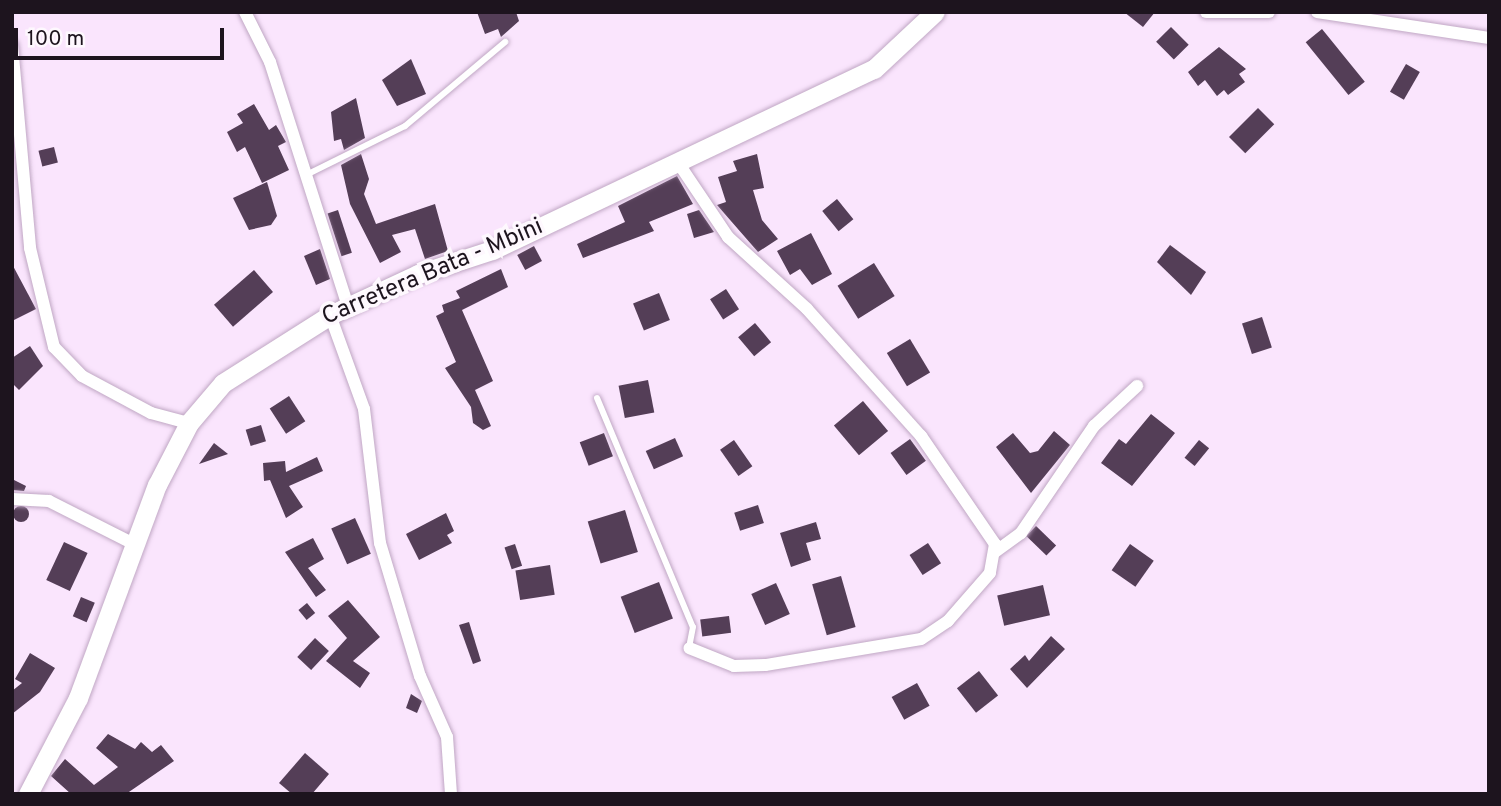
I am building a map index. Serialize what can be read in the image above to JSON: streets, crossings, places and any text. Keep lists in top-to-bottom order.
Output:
{
  "streets": {
    "main road": ["Carretera Bata - Mbini"]
  },
  "scale_bar": "100 m"
}
